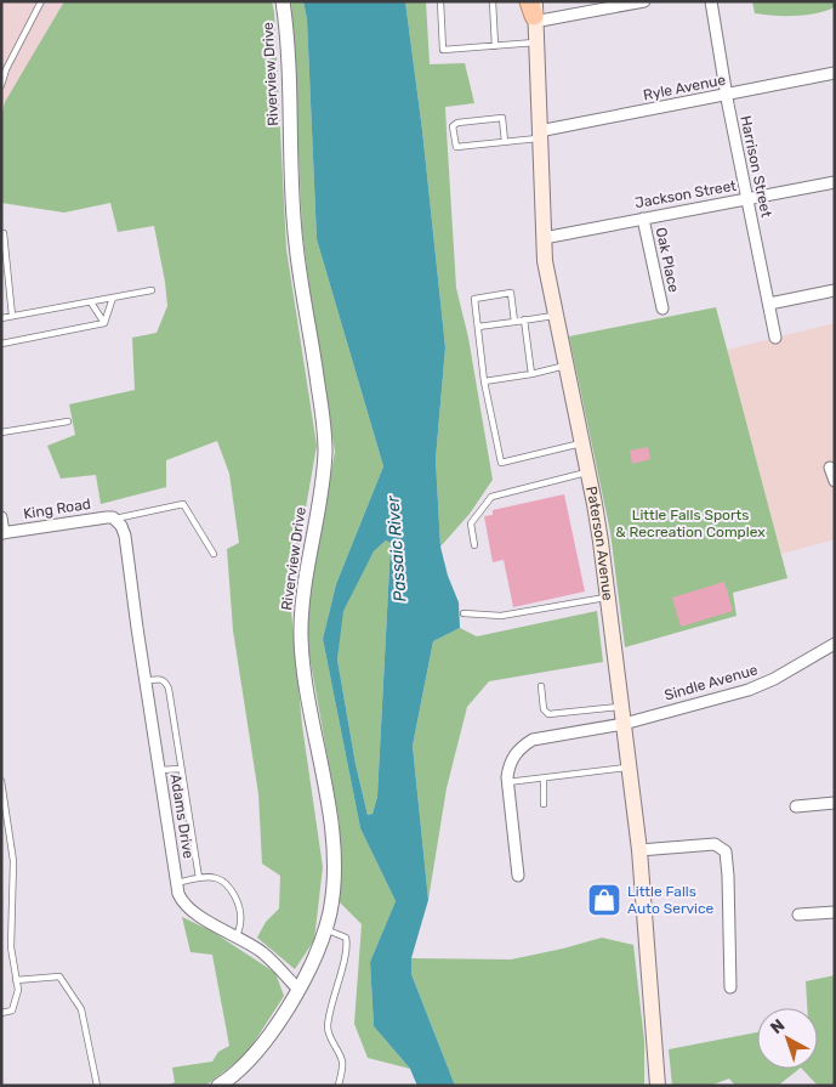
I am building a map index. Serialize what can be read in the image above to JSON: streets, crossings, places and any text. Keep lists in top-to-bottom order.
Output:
{
  "streets": {
    "main road": ["Paterson Avenue"],
    "street": [
      "Riverview Drive",
      "Ryle Avenue",
      "Harrison Street",
      "Jackson Street",
      "Oak Place",
      "King Road",
      "Sindle Avenue",
      "Adams Drive"
    ]
  },
  "crossings": [
    ["Riverview Drive", "Adams Drive"],
    ["Ryle Avenue", "Harrison Street"],
    ["Ryle Avenue", "Paterson Avenue"],
    ["Harrison Street", "Jackson Street"],
    ["Jackson Street", "Oak Place"],
    ["Jackson Street", "Paterson Avenue"],
    ["King Road", "Adams Drive"],
    ["Paterson Avenue", "Sindle Avenue"]
  ],
  "water": ["Passaic River"],
  "parks": ["Little Falls Sports & Recreation Complex"],
  "places": {
    "shop": ["Little Falls Auto Service"]
  },
  "north": "top left"
}
